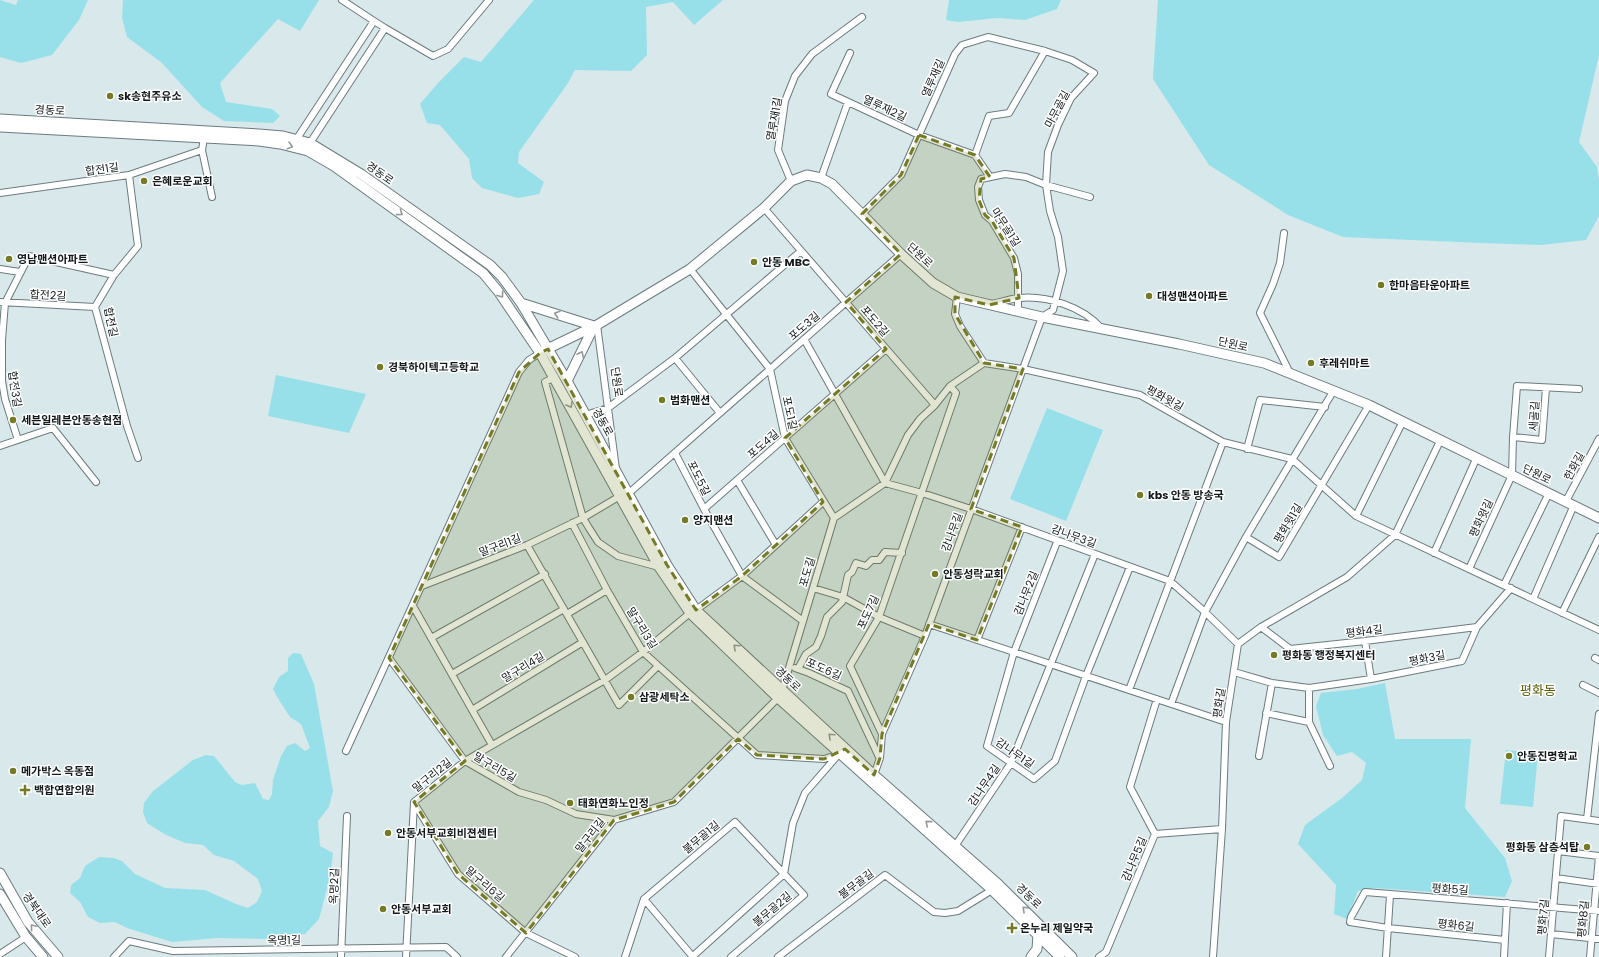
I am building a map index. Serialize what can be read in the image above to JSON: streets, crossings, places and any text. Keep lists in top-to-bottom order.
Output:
{
  "streets": {
    "street": [
      "열루재길",
      "열루재2길",
      "마무골길",
      "경동로",
      "열루재1길",
      "합전1길",
      "마무골1길",
      "단원로",
      "합전2길",
      "포도2길",
      "합전길",
      "포도3길",
      "합전3길",
      "평화윗길",
      "포도1길",
      "새골길",
      "포도4길",
      "한화길",
      "포도5길",
      "평화윗1길",
      "감나무길",
      "감나무3길",
      "말구리1길",
      "포도길",
      "감나무2길",
      "포도7길",
      "말구리3길",
      "평화4길",
      "평화3길",
      "말구리4길",
      "포도6길",
      "평화길",
      "감나무1길",
      "말구리5길",
      "말구리2길",
      "감나무4길",
      "말구리길",
      "불무골1길",
      "감나무5길",
      "말구리6길",
      "불무골길",
      "옥명2길",
      "평화5길",
      "불무골2길",
      "경북대로",
      "평화7길",
      "평화8길",
      "평화6길",
      "옥명1길"
    ]
  },
  "crossings": [
    ["열루재길", "열루재2길"],
    ["열루재길", "마무골길"],
    ["열루재길", "단원로"],
    ["마무골길", "단원로"],
    ["마무골길", "감나무길"],
    ["경동로", "포도3길"],
    ["경동로", "감나무길"],
    ["경동로", "말구리1길"],
    ["경동로", "포도길"],
    ["경동로", "말구리3길"],
    ["경동로", "말구리2길"],
    ["경동로", "감나무4길"],
    ["경동로", "말구리길"],
    ["경동로", "불무골길"],
    ["합전1길", "합전길"],
    ["마무골1길", "단원로"],
    ["단원로", "포도3길"],
    ["단원로", "평화윗길"],
    ["단원로", "새골길"],
    ["단원로", "한화길"],
    ["단원로", "감나무길"],
    ["합전2길", "합전길"],
    ["합전2길", "합전3길"],
    ["포도2길", "포도3길"],
    ["포도2길", "포도4길"],
    ["합전길", "합전3길"],
    ["포도3길", "포도1길"],
    ["포도3길", "포도5길"],
    ["포도3길", "말구리1길"],
    ["평화윗길", "새골길"],
    ["평화윗길", "감나무길"],
    ["포도1길", "포도4길"],
    ["포도1길", "포도길"],
    ["포도4길", "포도5길"],
    ["포도5길", "포도길"],
    ["포도5길", "말구리2길"],
    ["감나무길", "감나무3길"],
    ["감나무길", "포도7길"],
    ["감나무길", "포도6길"],
    ["감나무3길", "감나무2길"],
    ["감나무3길", "평화길"],
    ["말구리1길", "말구리3길"],
    ["포도길", "말구리길"],
    ["감나무2길", "감나무1길"],
    ["포도7길", "포도6길"],
    ["말구리3길", "말구리2길"],
    ["말구리3길", "말구리길"],
    ["평화4길", "평화3길"],
    ["평화3길", "평화길"],
    ["감나무1길", "감나무4길"],
    ["말구리5길", "말구리2길"],
    ["말구리5길", "말구리길"],
    ["말구리2길", "말구리6길"],
    ["말구리2길", "옥명1길"],
    ["말구리길", "말구리6길"],
    ["불무골1길", "불무골2길"],
    ["옥명2길", "옥명1길"],
    ["평화5길", "평화7길"],
    ["평화5길", "평화8길"],
    ["평화5길", "평화6길"]
  ],
  "districts": ["평화동"],
  "places": {
    "other": [
      "sk송현주유소",
      "은혜로운교회",
      "영남맨션아파트",
      "안동 MBC",
      "한마음타운아파트",
      "대성맨션아파트",
      "후레쉬마트",
      "경북하이텍고등학교",
      "범화맨션",
      "세븐일레븐안동송현점",
      "kbs 안동 방송국",
      "양지맨션",
      "안동성락교회",
      "평화동 행정복지센터",
      "삼광세탁소",
      "안동진명학교",
      "메가박스 옥동점",
      "태화연화노인정",
      "안동서부교회비젼센터",
      "평화동 삼층석탑",
      "안동서부교회"
    ],
    "health": ["백합연합의원", "온누리 제일약국"]
  }
}
